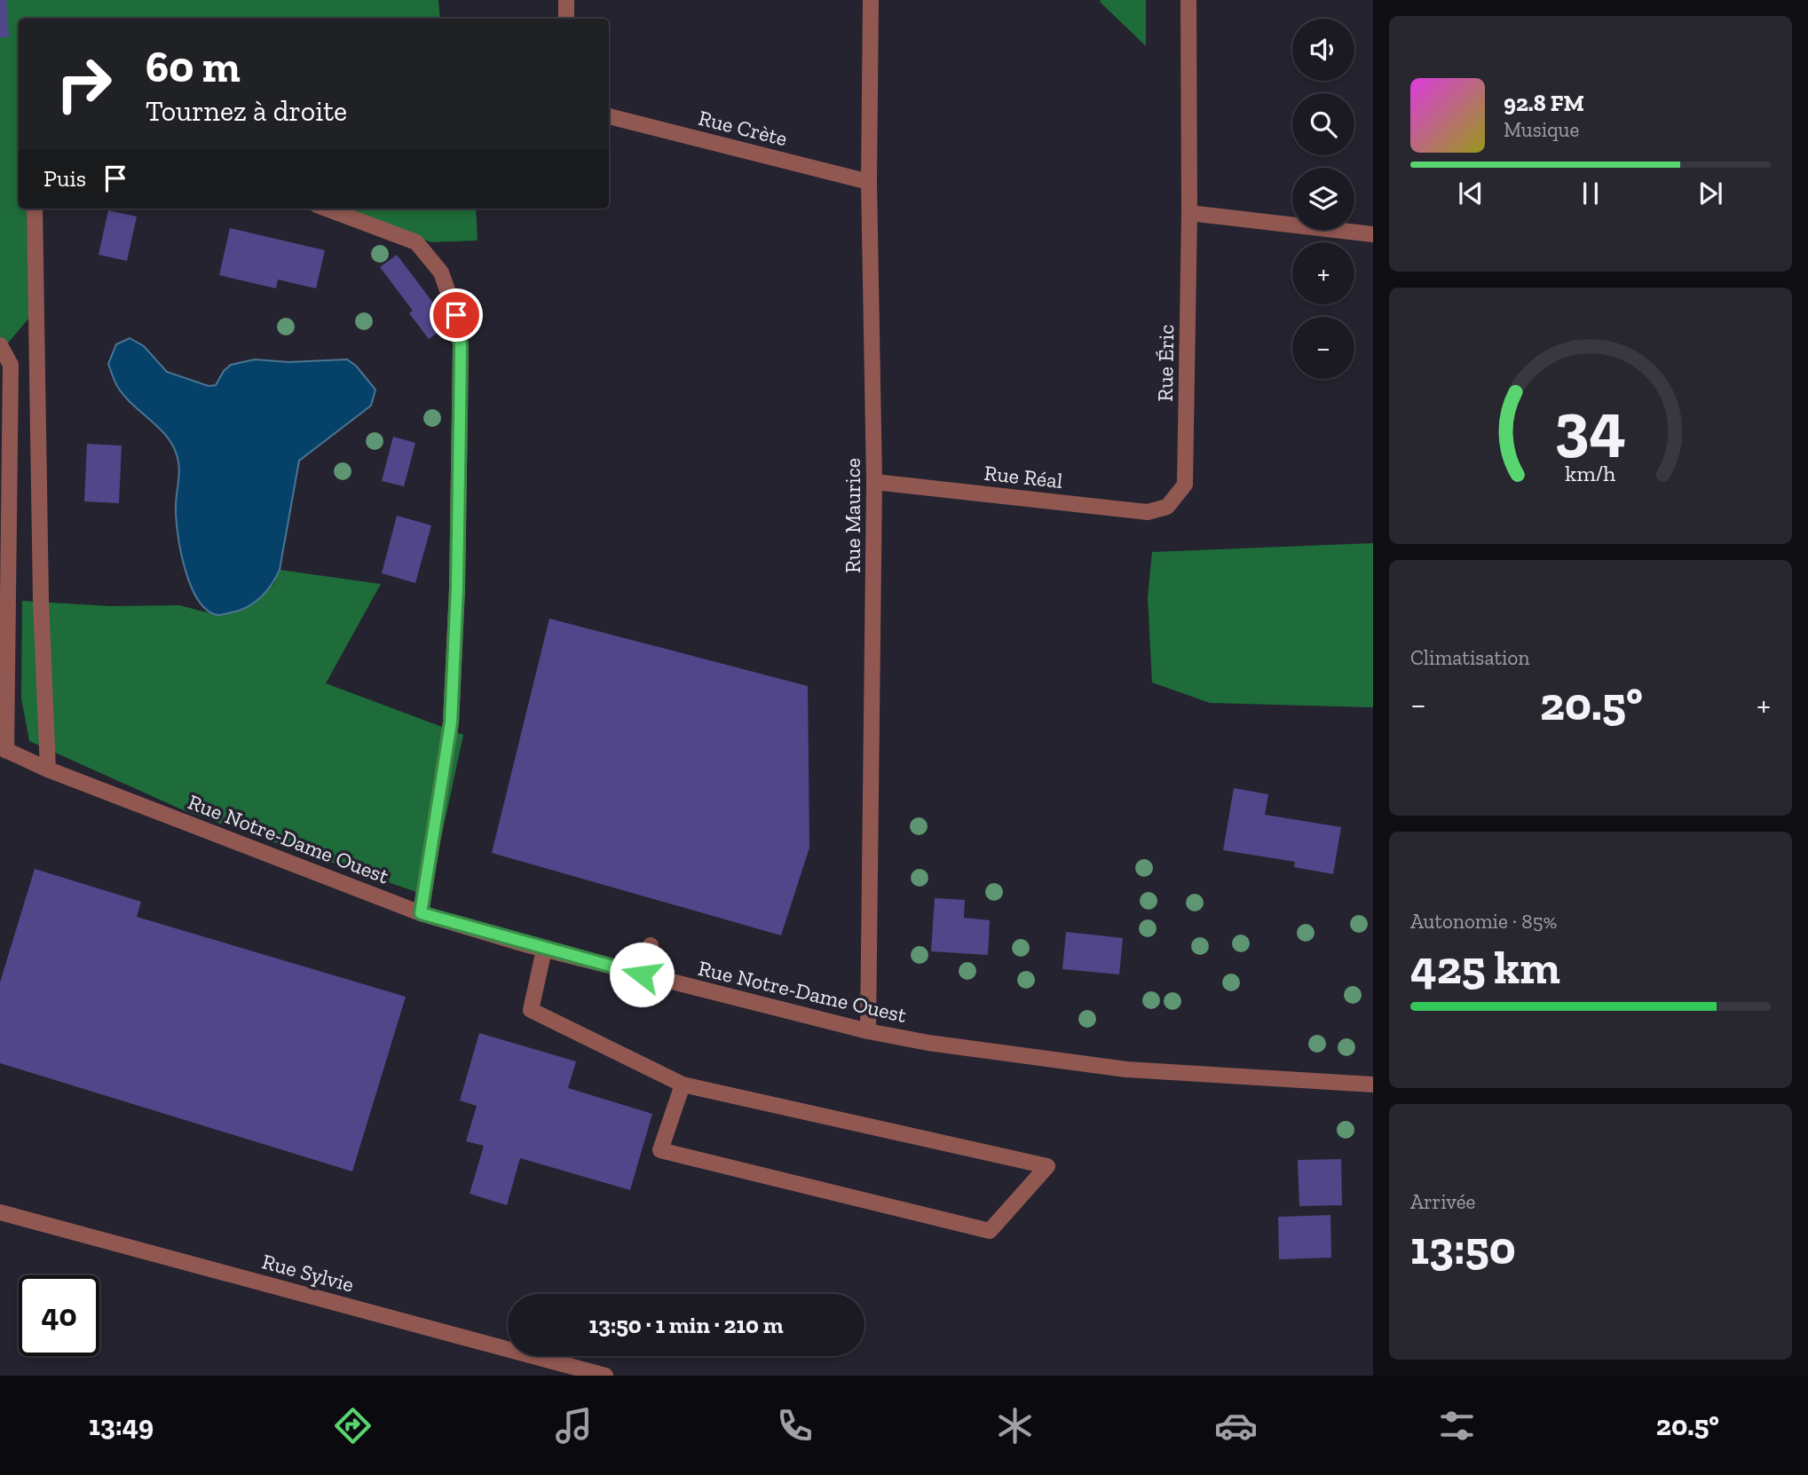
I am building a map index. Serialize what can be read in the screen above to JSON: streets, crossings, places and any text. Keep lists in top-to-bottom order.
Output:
{
  "streets": {
    "street": [
      "Rue Crète",
      "Rue Éric",
      "Rue Réal",
      "Rue Maurice",
      "Rue Notre-Dame Ouest",
      "Rue Sylvie"
    ]
  },
  "crossings": [
    ["Rue Crète", "Rue Maurice"],
    ["Rue Éric", "Rue Réal"],
    ["Rue Réal", "Rue Maurice"],
    ["Rue Maurice", "Rue Notre-Dame Ouest"]
  ],
  "page": {
    "map_buttons": ["+", "−"],
    "turn": ["60 m", "Tournez à droite"],
    "song": ["92.8 FM", "Musique"],
    "then": "Puis",
    "tile": [
      "Climatisation",
      ["Autonomie · 85%", "425 km"],
      ["Arrivée", "13:50"]
    ],
    "heat": ["−", "20.5°", "+"],
    "limit": "40",
    "trip": "13:50 · 1 min · 210 m",
    "tabs": ["13:49", "20.5°"],
    "gauge": ["34", "km/h"]
  }
}
